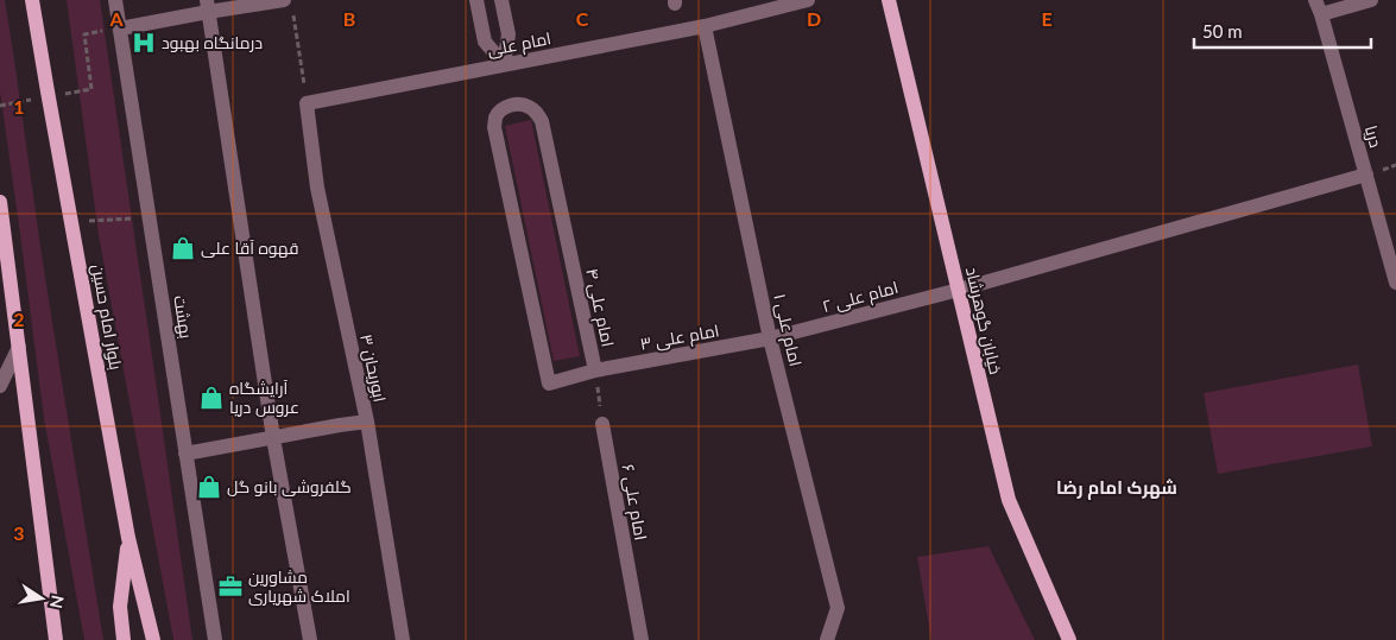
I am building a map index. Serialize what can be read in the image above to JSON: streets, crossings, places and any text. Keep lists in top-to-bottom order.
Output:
{
  "streets": {
    "main road": ["بلوار امام حسین", "خیابان گوهرشاد"],
    "street": [
      "امام علی",
      "دریا",
      "امام علی ۲",
      "امام علی ۴",
      "بهشت",
      "امام علی ۱",
      "امام علی ۳",
      "ابوریحان ۳",
      "امام علی ۶"
    ]
  },
  "crossings": [
    ["امام علی", "امام علی ۱"],
    ["امام علی", "ابوریحان ۳"],
    ["دریا", "امام علی ۲"],
    ["امام علی ۲", "خیابان گوهرشاد"],
    ["امام علی ۲", "امام علی ۱"],
    ["امام علی ۲", "امام علی ۳"],
    ["امام علی ۴", "امام علی ۳"],
    ["امام علی ۱", "امام علی ۳"]
  ],
  "districts": ["شهرک امام رضا"],
  "places": {
    "hospital": ["درمانگاه بهبود"],
    "shop": ["قهوه آقا علی", "آرایشگاه عروس دریا", "گلفروشی بانو گل"],
    "office": ["مشاورین املاک شهریاری"]
  },
  "scale_bar": "50 m",
  "north": "right",
  "grid": {
    "columns": [
      "A",
      "B",
      "C",
      "D",
      "E"
    ],
    "rows": ["1", "2", "3"]
  }
}
